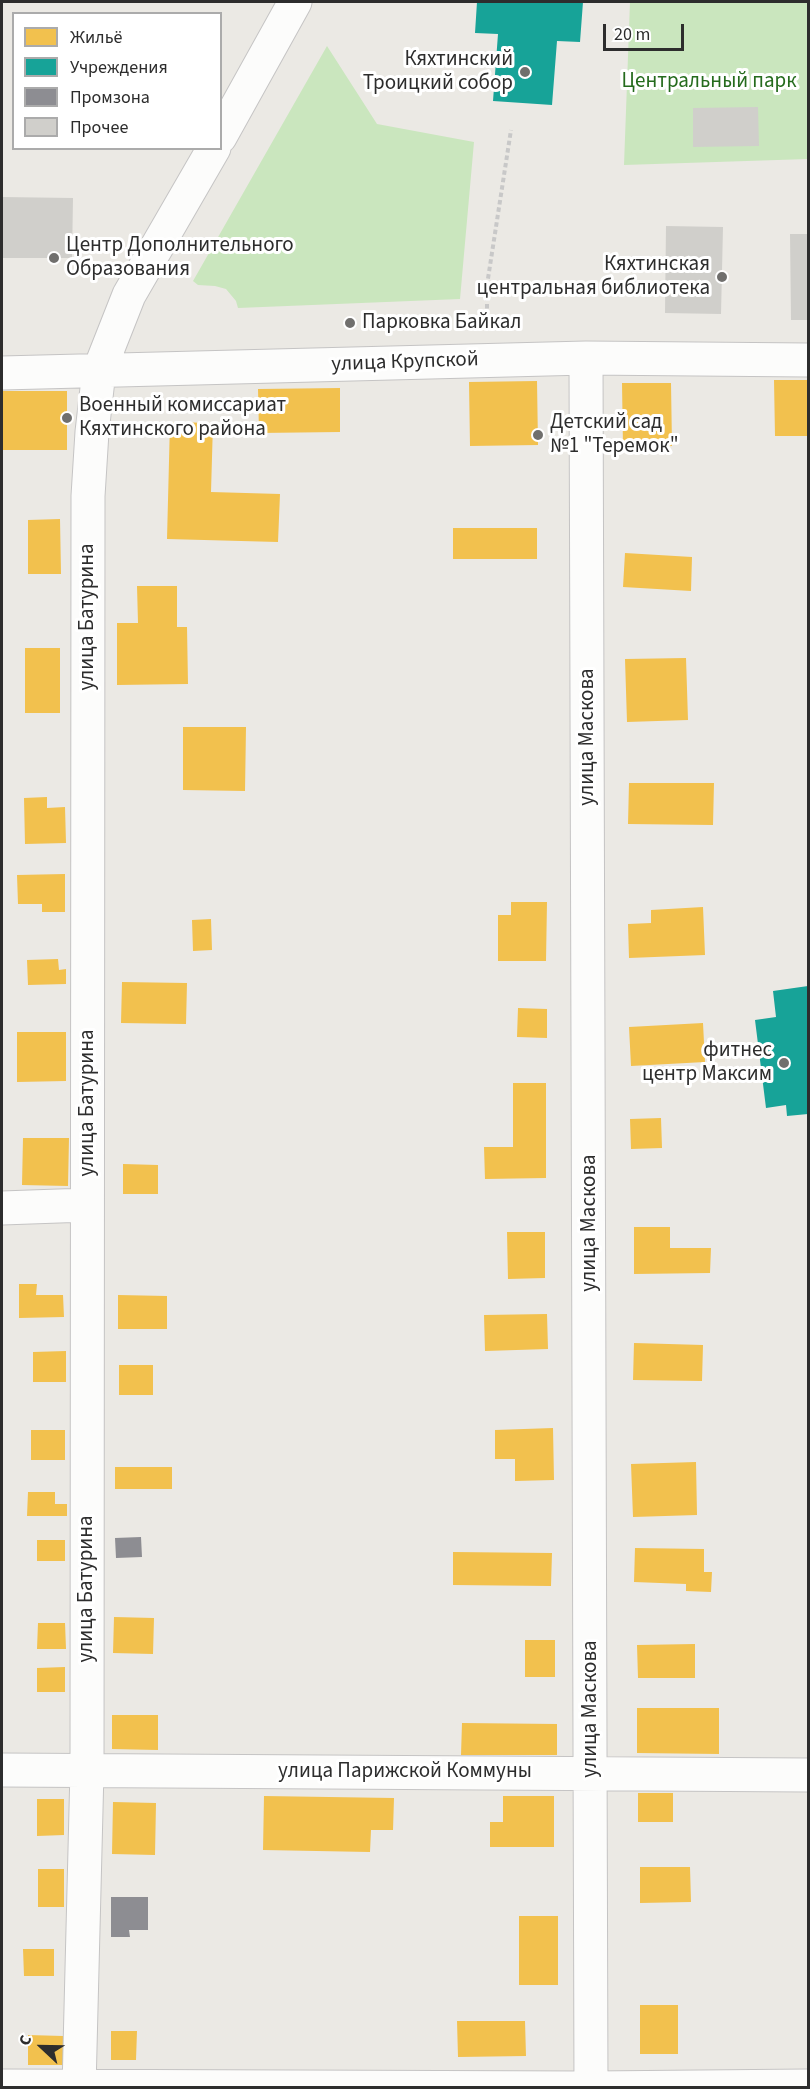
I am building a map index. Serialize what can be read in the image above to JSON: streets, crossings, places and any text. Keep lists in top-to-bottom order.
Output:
{
  "streets": {
    "street": [
      "улица Крупской",
      "улица Батурина",
      "улица Маскова",
      "улица Парижской Коммуны"
    ]
  },
  "crossings": [
    ["улица Крупской", "улица Батурина"],
    ["улица Крупской", "улица Маскова"],
    ["улица Батурина", "улица Парижской Коммуны"],
    ["улица Маскова", "улица Парижской Коммуны"]
  ],
  "parks": ["Центральный парк"],
  "places": [
    "Кяхтинский Троицкий собор",
    "Центр Дополнительного Образования",
    "Кяхтинская центральная библиотека",
    "Парковка Байкал",
    "Военный комиссариат Кяхтинского района",
    "Детский сад №1 \"Теремок\"",
    "фитнес центр Максим"
  ],
  "legend": [
    "Жильё",
    "Учреждения",
    "Промзона",
    "Прочее"
  ],
  "scale_bar": "20 m",
  "north": "left"
}
